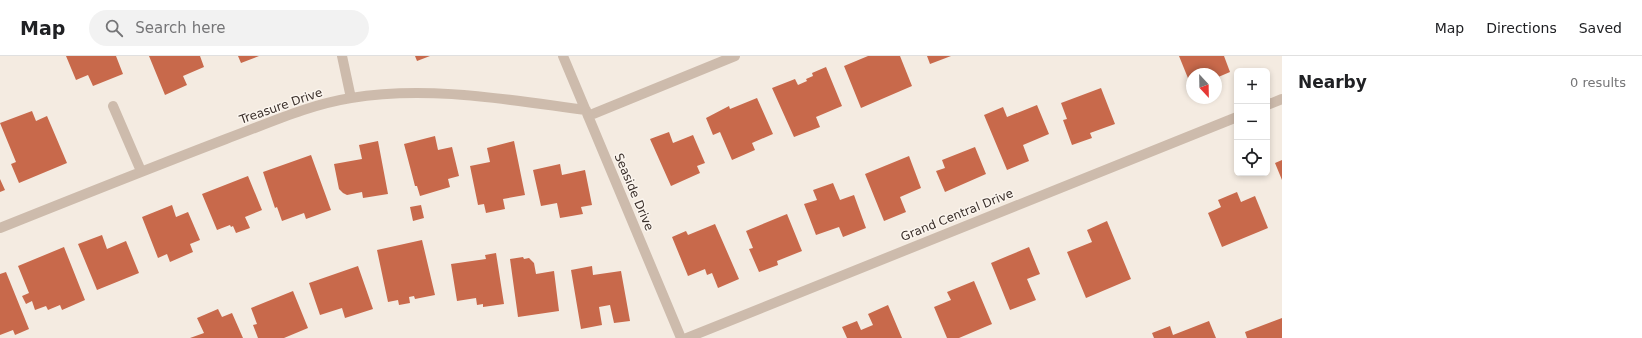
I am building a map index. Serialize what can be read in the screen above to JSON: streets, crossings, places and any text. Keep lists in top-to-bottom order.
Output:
{
  "streets": {
    "street": ["Treasure Drive", "Seaside Drive", "Grand Central Drive"]
  },
  "crossings": [
    ["Treasure Drive", "Seaside Drive"]
  ],
  "north": "bottom",
  "page": {
    "header": "Map",
    "search": "Search here",
    "nav": ["Map", "Directions", "Saved"],
    "heading": ["Nearby", "0 results"],
    "map_buttons": ["+", "−"]
  }
}
